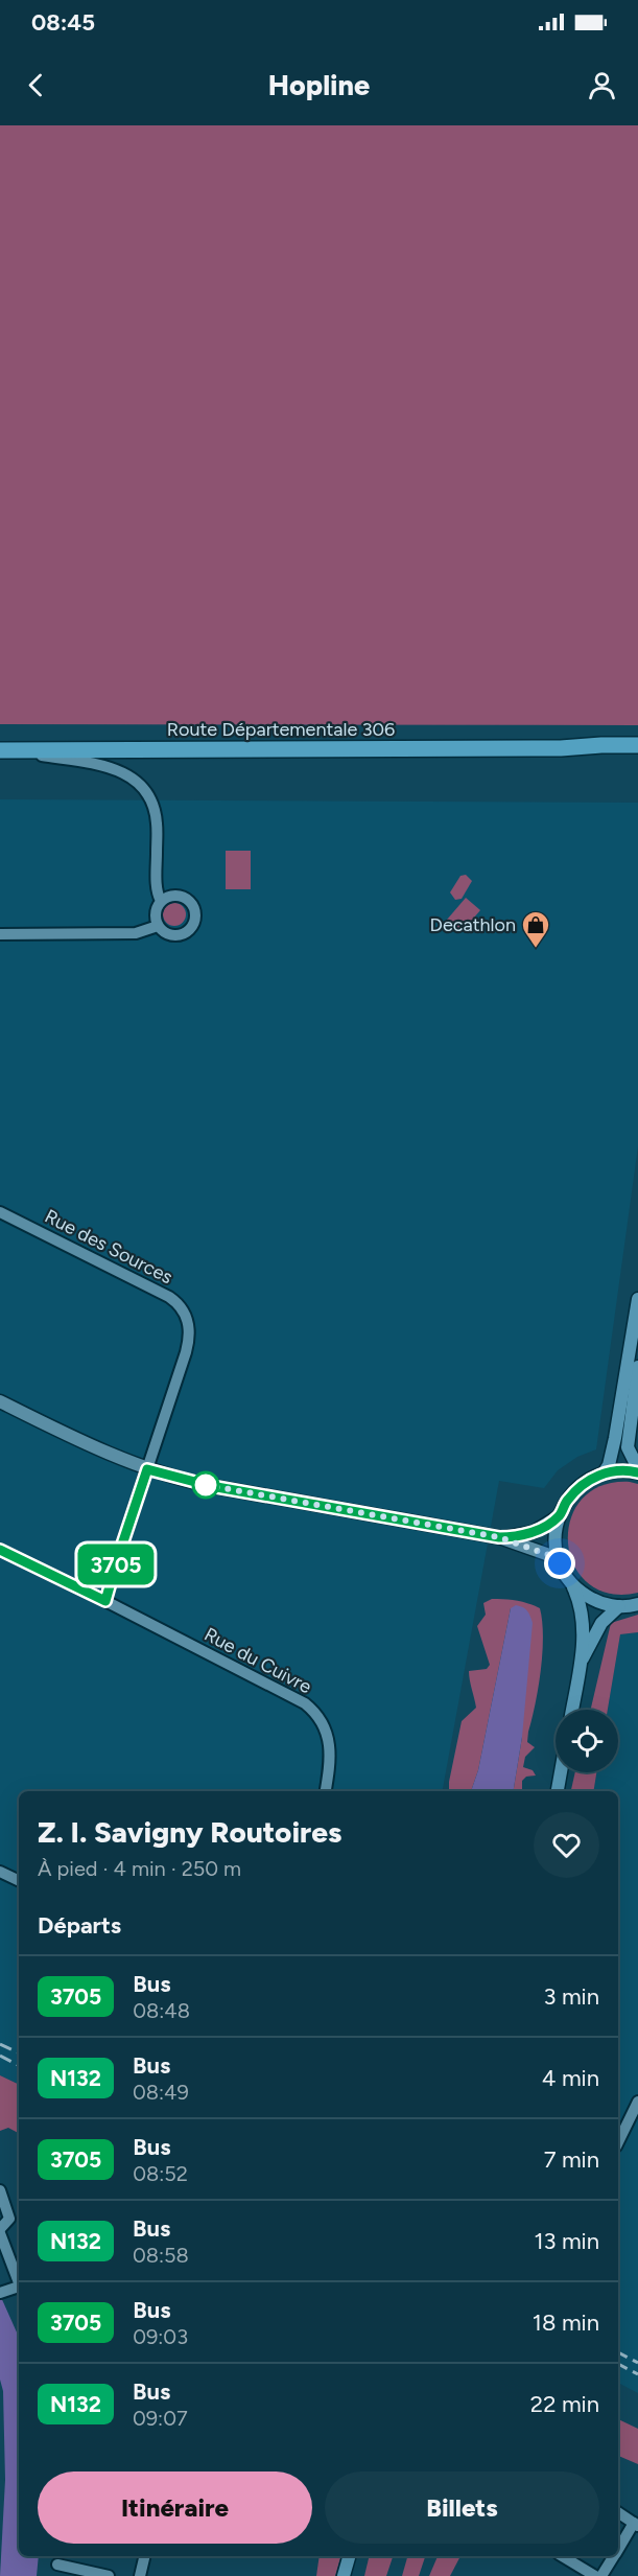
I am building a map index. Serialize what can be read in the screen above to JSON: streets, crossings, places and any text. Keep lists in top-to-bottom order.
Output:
{
  "streets": {
    "main road": ["Route Départementale 306"],
    "street": ["Rue des Sources", "Rue du Cuivre"]
  },
  "crossings": [
    ["Rue des Sources", "Rue du Cuivre"]
  ],
  "places": {
    "shop": ["Decathlon"]
  },
  "lines": ["bus line 3705"],
  "page": {
    "status": "08:45",
    "header": "Hopline",
    "on_map": "3705",
    "heading": [
      ["Z. I. Savigny Routoires", "À pied · 4 min · 250 m"],
      "Départs"
    ],
    "list": [
      {
        "mark": "3705",
        "name": "Bus",
        "note": "08:48",
        "value": "3 min"
      },
      {
        "mark": "N132",
        "name": "Bus",
        "note": "08:49",
        "value": "4 min"
      },
      {
        "mark": "3705",
        "name": "Bus",
        "note": "08:52",
        "value": "7 min"
      },
      {
        "mark": "N132",
        "name": "Bus",
        "note": "08:58",
        "value": "13 min"
      },
      {
        "mark": "3705",
        "name": "Bus",
        "note": "09:03",
        "value": "18 min"
      },
      {
        "mark": "N132",
        "name": "Bus",
        "note": "09:07",
        "value": "22 min"
      }
    ],
    "buttons": ["Itinéraire", "Billets"]
  }
}
